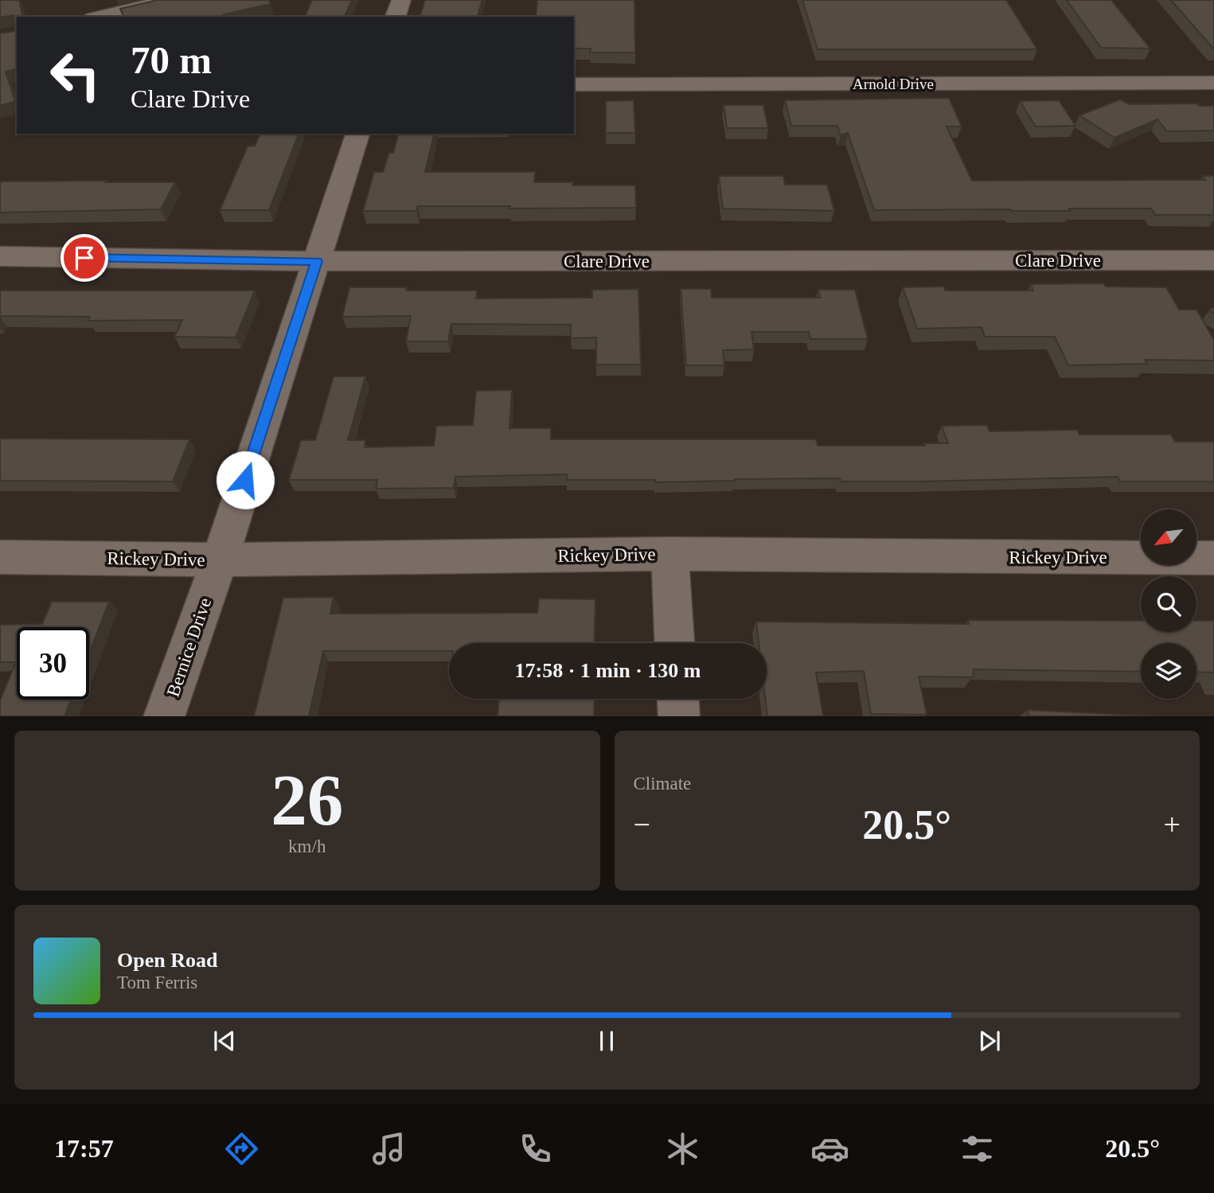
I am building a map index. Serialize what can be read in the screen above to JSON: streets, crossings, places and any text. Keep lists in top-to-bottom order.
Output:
{
  "streets": {
    "street": [
      "Arnold Drive",
      "Clare Drive",
      "Rickey Drive",
      "Bernice Drive"
    ]
  },
  "crossings": [
    ["Clare Drive", "Bernice Drive"],
    ["Rickey Drive", "Bernice Drive"]
  ],
  "north": "bottom left",
  "page": {
    "turn": ["70 m", "Clare Drive"],
    "limit": "30",
    "trip": "17:58 · 1 min · 130 m",
    "tile": [
      ["26", "km/h"],
      "Climate"
    ],
    "heat": ["−", "20.5°", "+"],
    "song": ["Open Road", "Tom Ferris"],
    "tabs": ["17:57", "20.5°"]
  }
}
